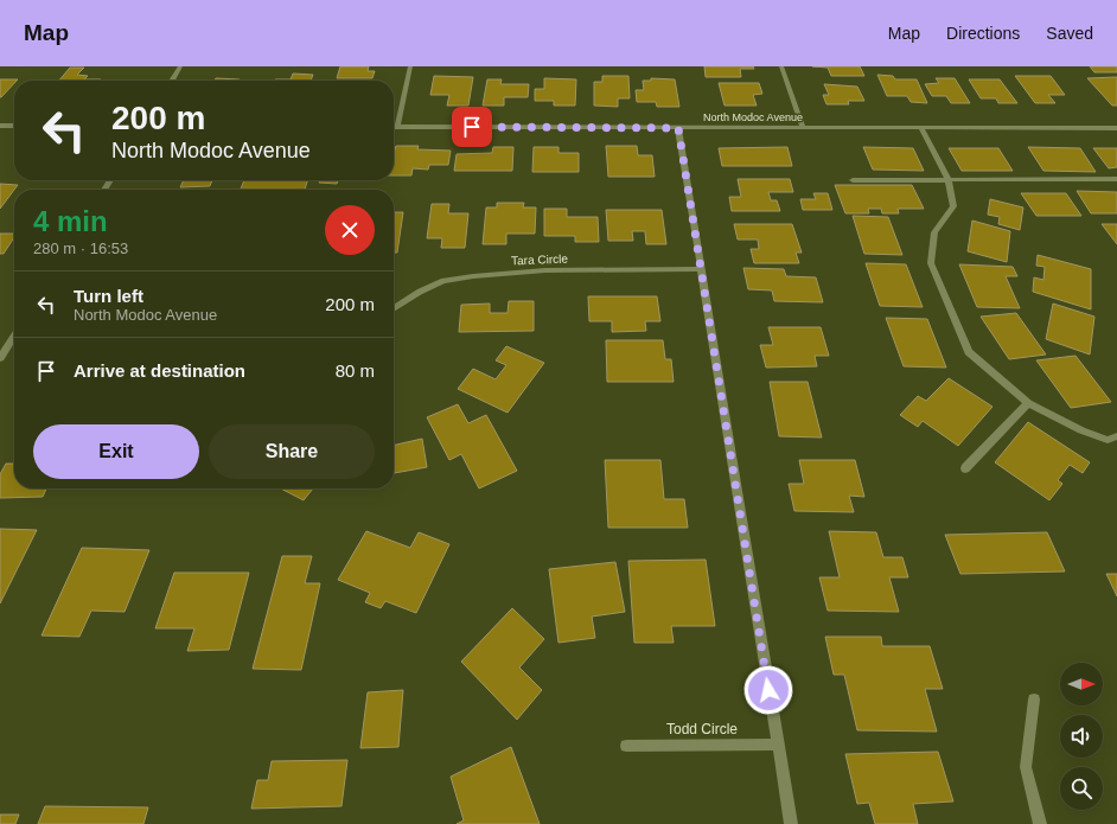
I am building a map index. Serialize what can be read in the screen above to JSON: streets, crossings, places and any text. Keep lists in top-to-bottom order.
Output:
{
  "streets": {
    "street": ["North Modoc Avenue", "Tara Circle", "Todd Circle"]
  },
  "north": "right",
  "page": {
    "header": "Map",
    "nav": ["Map", "Directions", "Saved"],
    "turn": ["200 m", "North Modoc Avenue"],
    "heading": ["4 min", "280 m · 16:53"],
    "list": [
      {
        "name": "Turn left",
        "note": "North Modoc Avenue",
        "value": "200 m"
      },
      {
        "name": "Arrive at destination",
        "value": "80 m"
      }
    ],
    "buttons": ["Exit", "Share"]
  }
}
